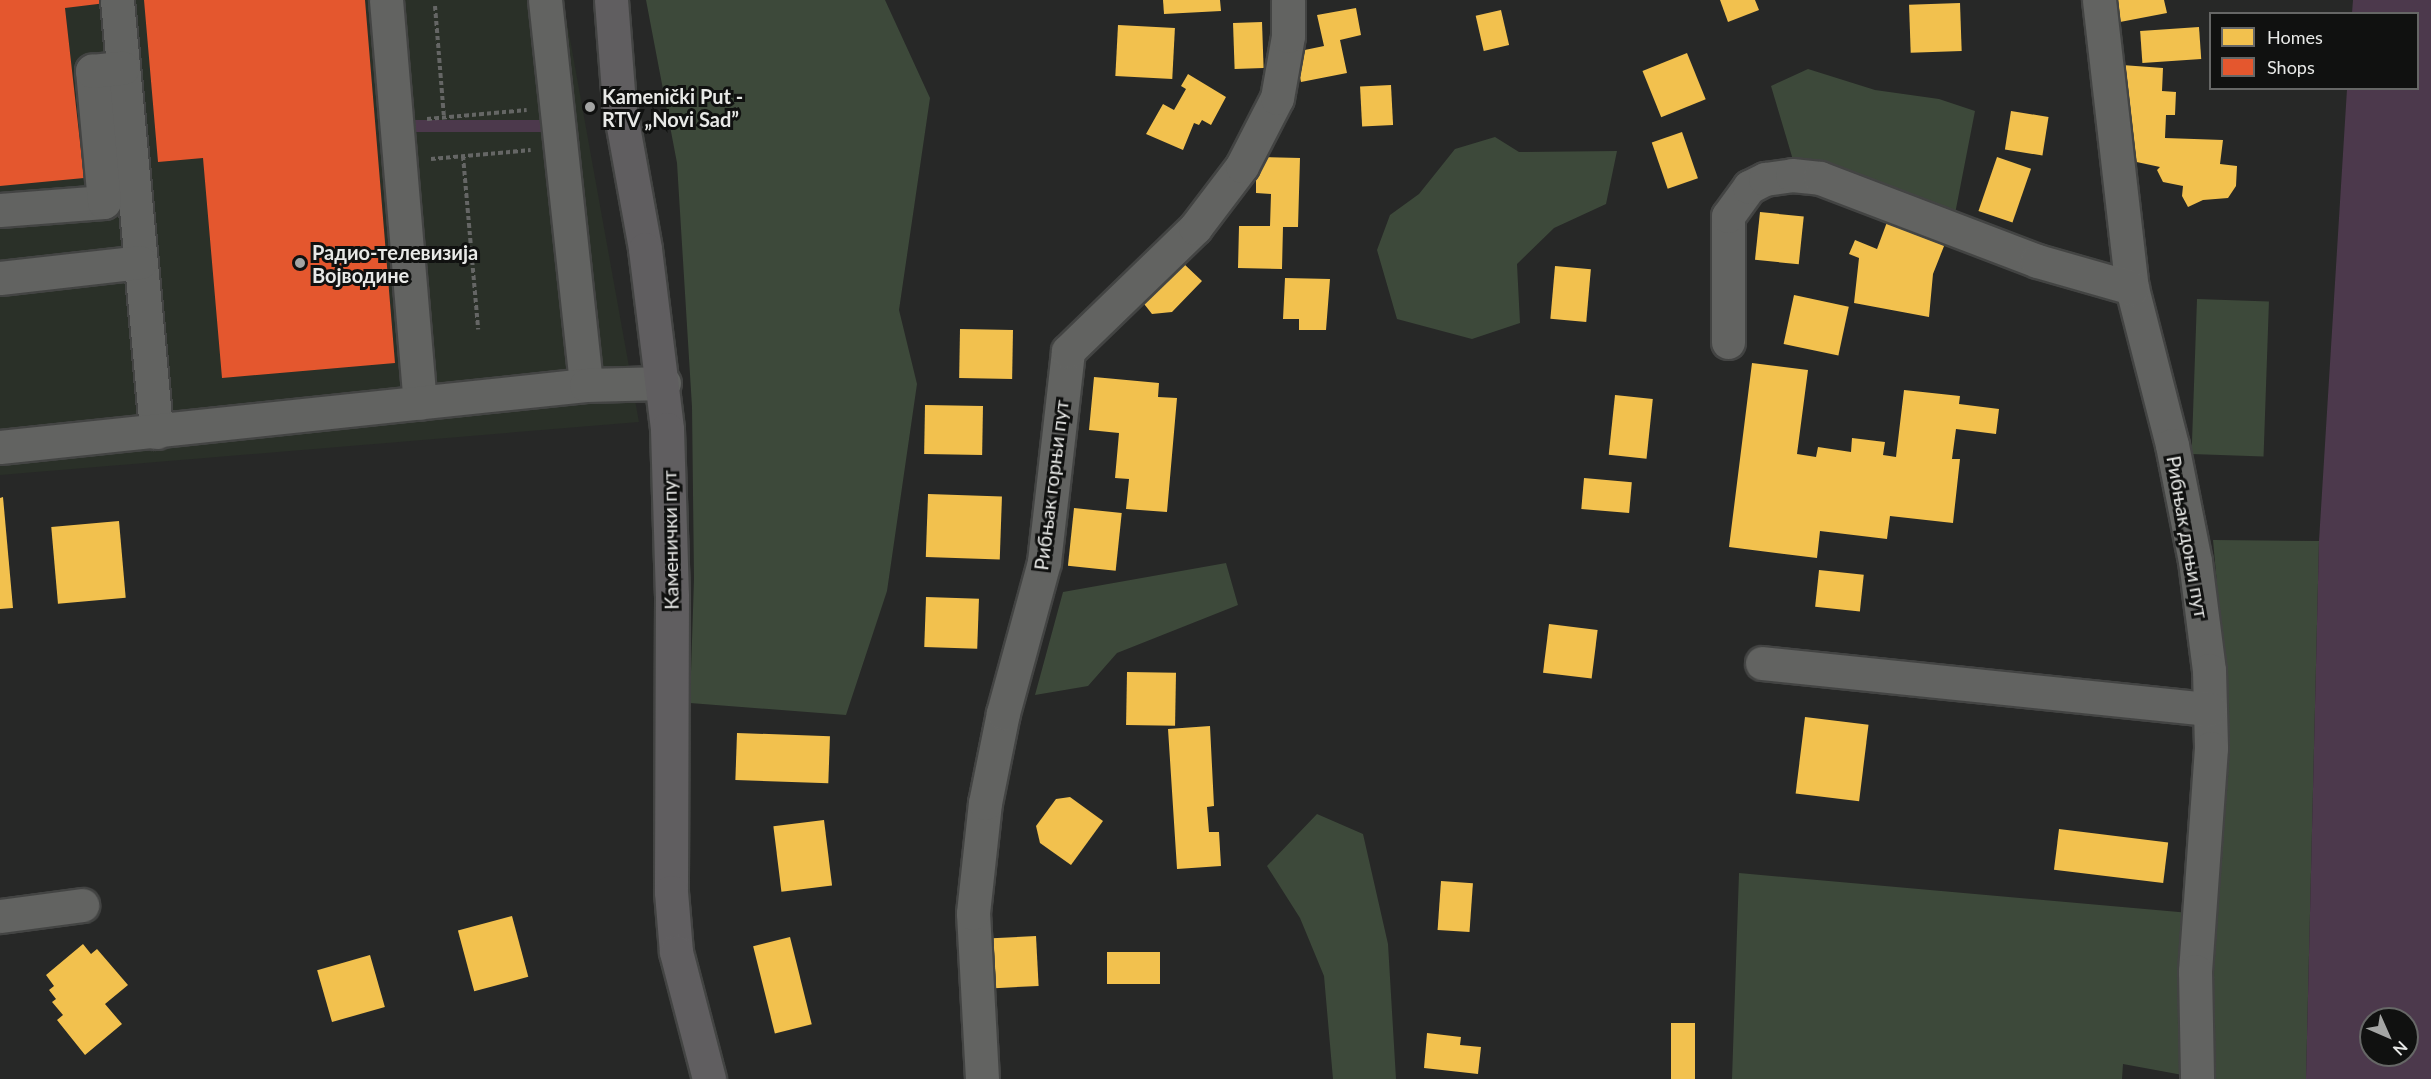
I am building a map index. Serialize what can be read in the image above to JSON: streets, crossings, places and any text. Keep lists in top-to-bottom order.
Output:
{
  "streets": {
    "main road": ["Каменички пут"],
    "street": ["Рибњак горњи пут", "Рибњак доњи пут"]
  },
  "places": ["Kamenički Put - RTV „Novi Sad”", "Радио-телевизија Војводине"],
  "legend": ["Homes", "Shops"],
  "north": "bottom right"
}
